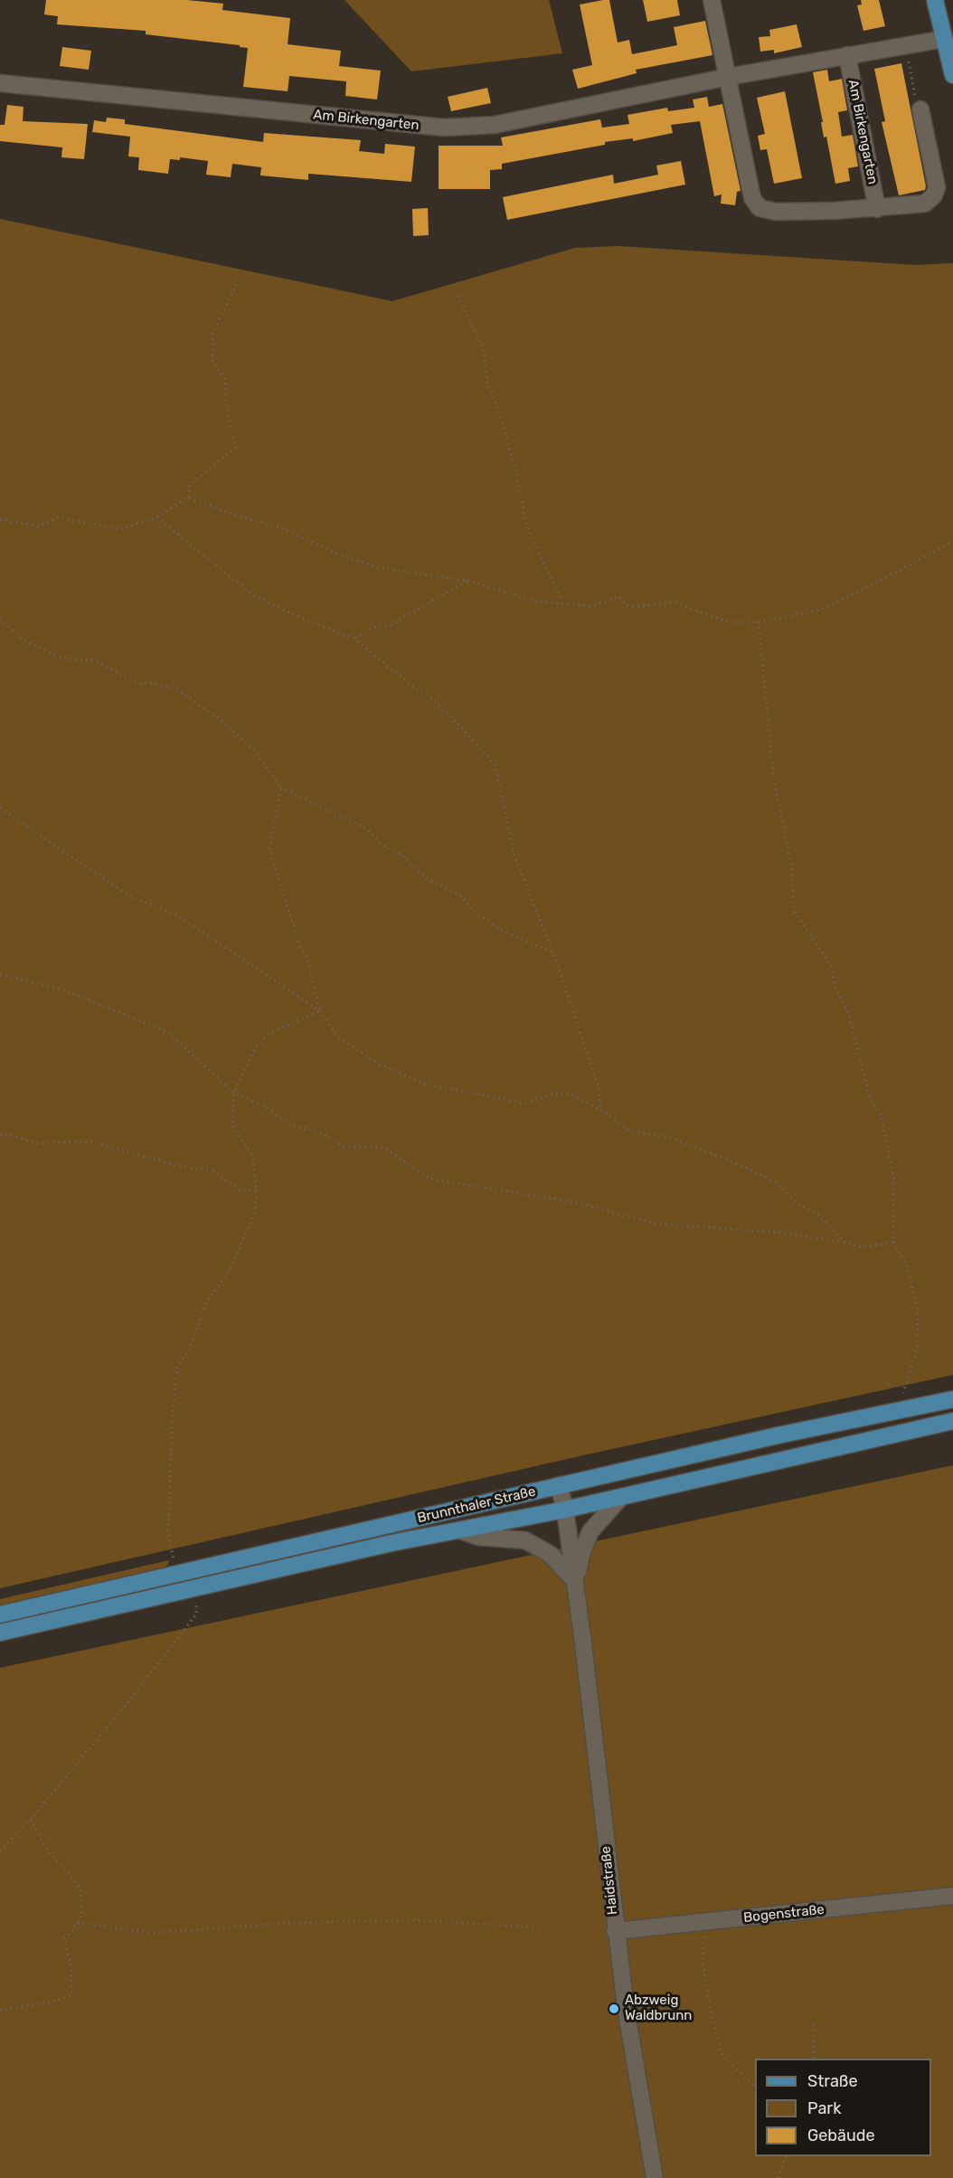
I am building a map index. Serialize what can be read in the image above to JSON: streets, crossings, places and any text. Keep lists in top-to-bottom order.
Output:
{
  "streets": {
    "main road": ["Brunnthaler Straße"],
    "street": ["Am Birkengarten", "Haidstraße", "Bogenstraße"]
  },
  "crossings": [
    ["Brunnthaler Straße", "Haidstraße"],
    ["Haidstraße", "Bogenstraße"]
  ],
  "places": ["Abzweig Waldbrunn"],
  "legend": ["Straße", "Park", "Gebäude"]
}
